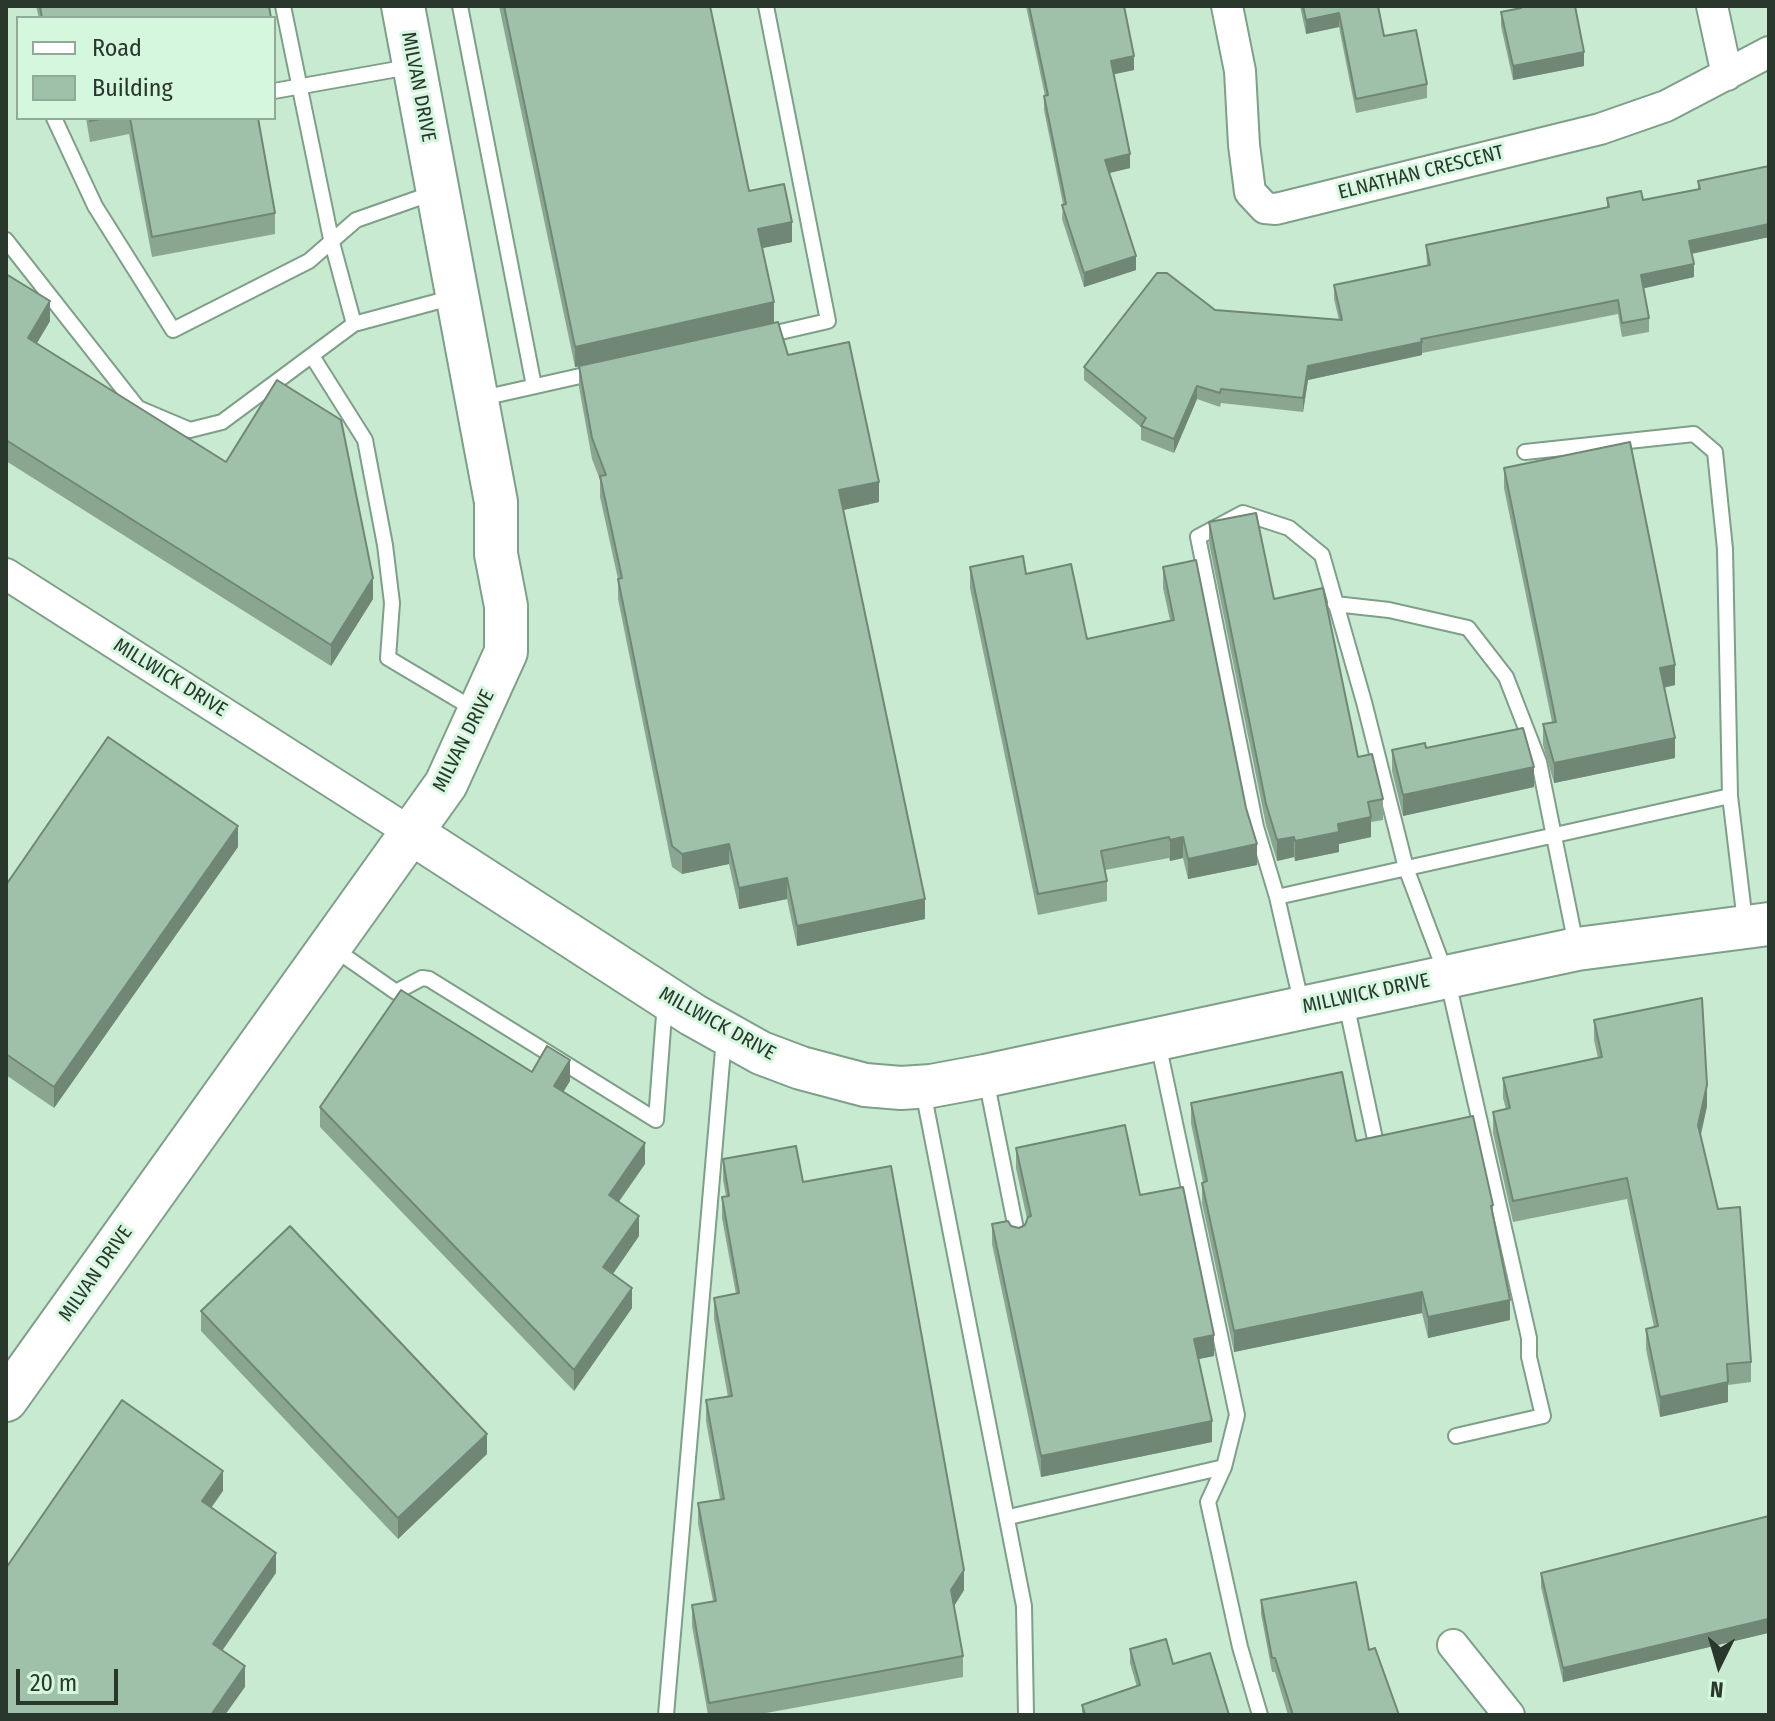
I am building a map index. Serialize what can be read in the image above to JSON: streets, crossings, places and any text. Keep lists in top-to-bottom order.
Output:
{
  "streets": {
    "street": ["MILVAN DRIVE", "ELNATHAN CRESCENT", "MILLWICK DRIVE"]
  },
  "crossings": [
    ["MILVAN DRIVE", "MILLWICK DRIVE"]
  ],
  "legend": ["Road", "Building"],
  "scale_bar": "20 m",
  "north": "bottom"
}
